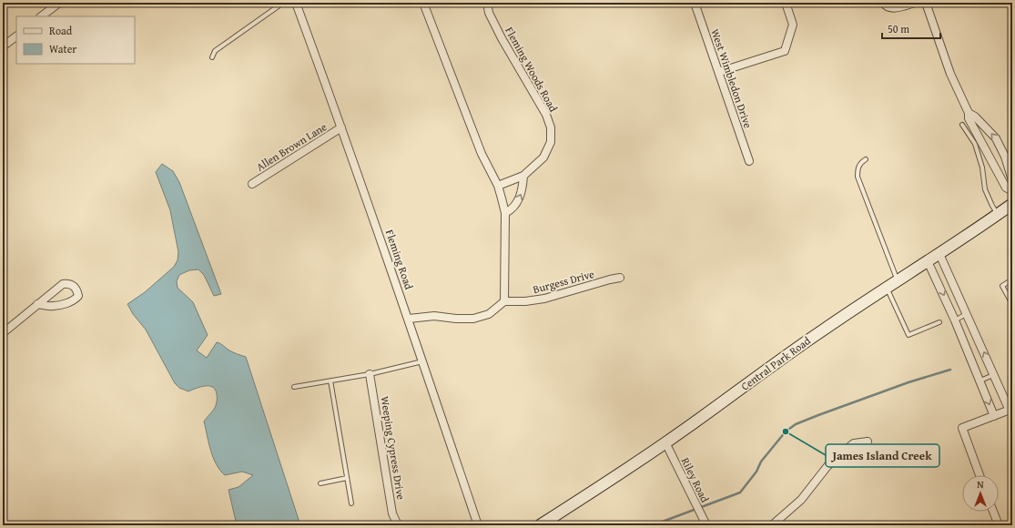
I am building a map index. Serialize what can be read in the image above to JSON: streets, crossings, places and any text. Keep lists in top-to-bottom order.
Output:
{
  "streets": {
    "street": [
      "Fleming Woods Road",
      "West Wimbledon Drive",
      "Allen Brown Lane",
      "Fleming Road",
      "Burgess Drive",
      "Central Park Road",
      "Weeping Cypress Drive",
      "Riley Road"
    ]
  },
  "crossings": [
    ["Allen Brown Lane", "Fleming Road"],
    ["Central Park Road", "Riley Road"]
  ],
  "places": ["James Island Creek"],
  "legend": ["Road", "Water"],
  "scale_bar": "50 m",
  "north": "top"
}
